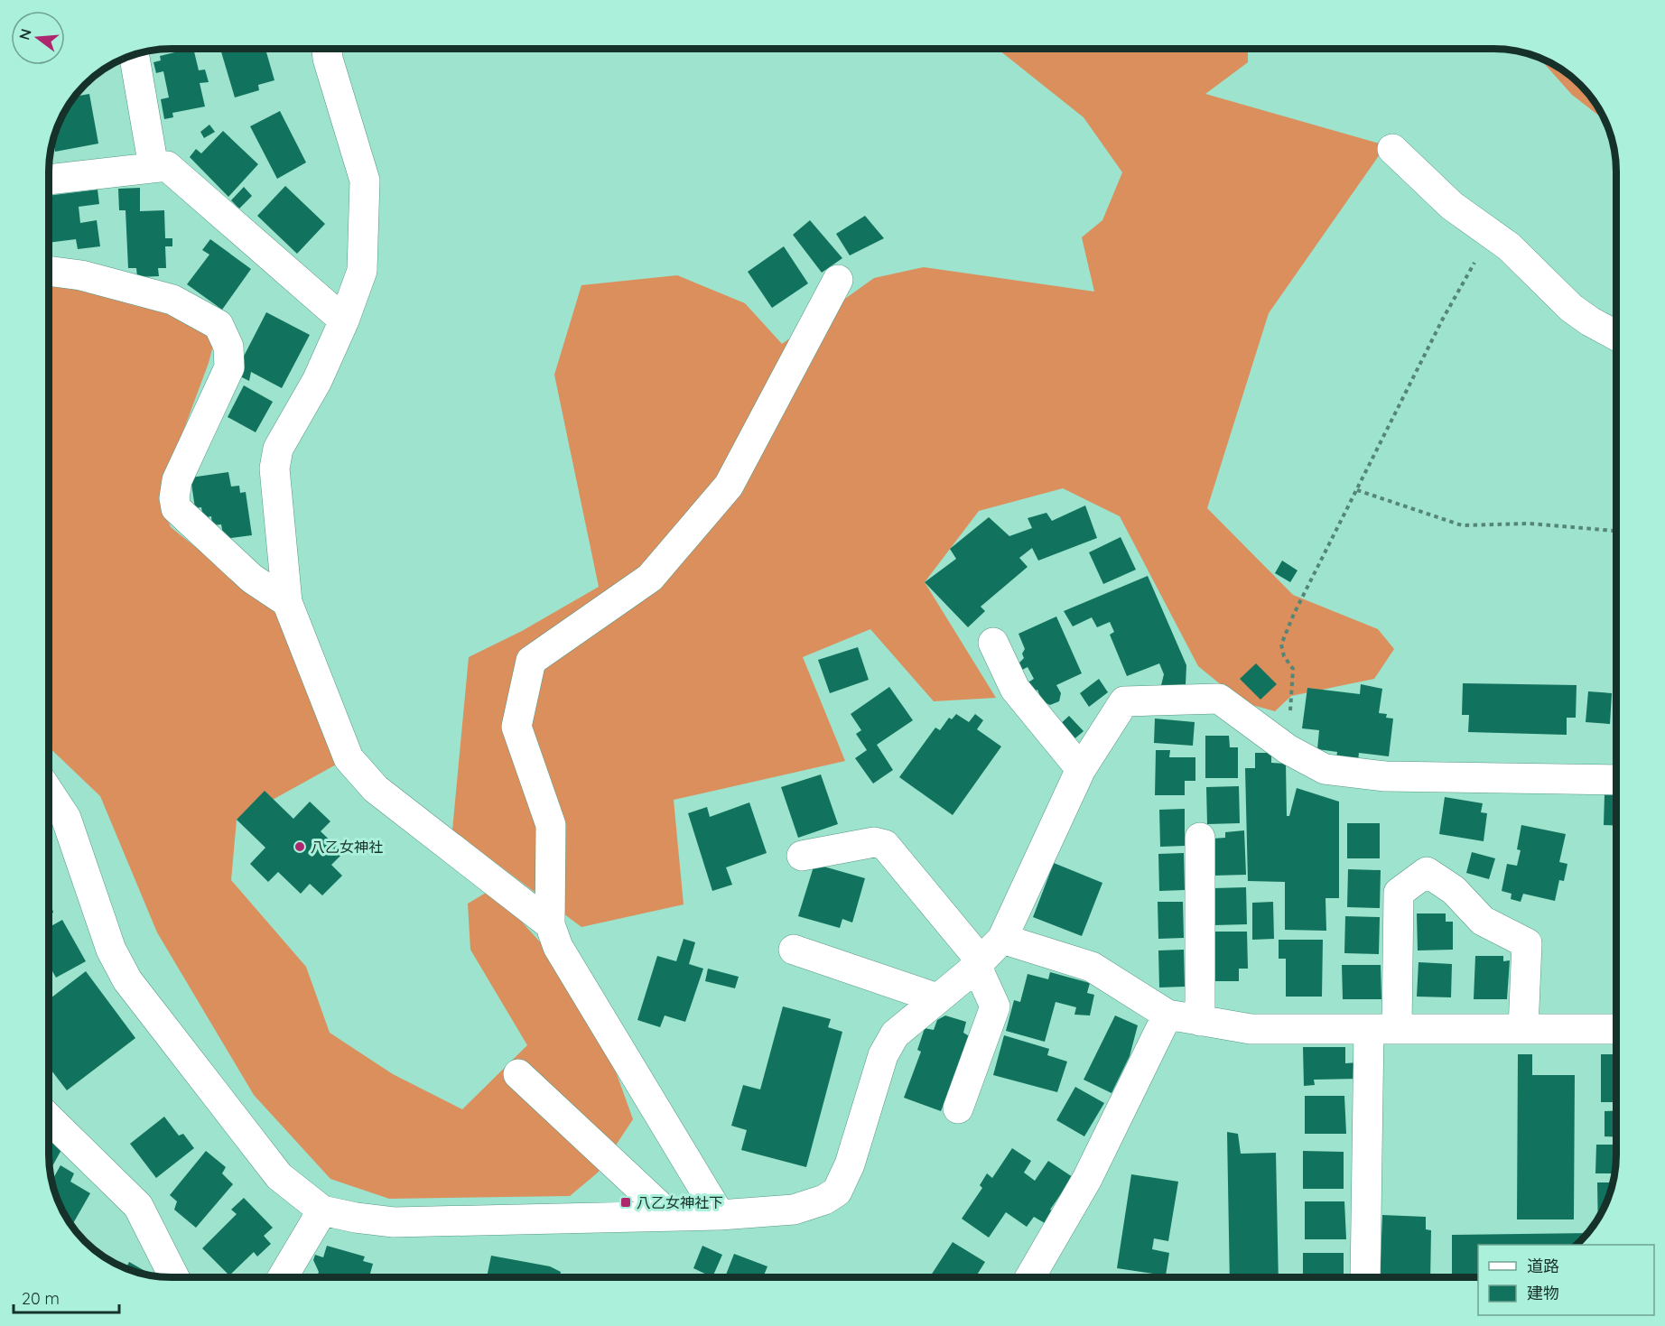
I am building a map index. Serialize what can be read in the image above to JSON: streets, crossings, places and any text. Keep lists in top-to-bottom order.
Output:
{
  "places": {
    "other": ["八乙女神社"],
    "transit": ["八乙女神社下"]
  },
  "legend": ["道路", "建物"],
  "scale_bar": "20 m",
  "north": "left"
}
